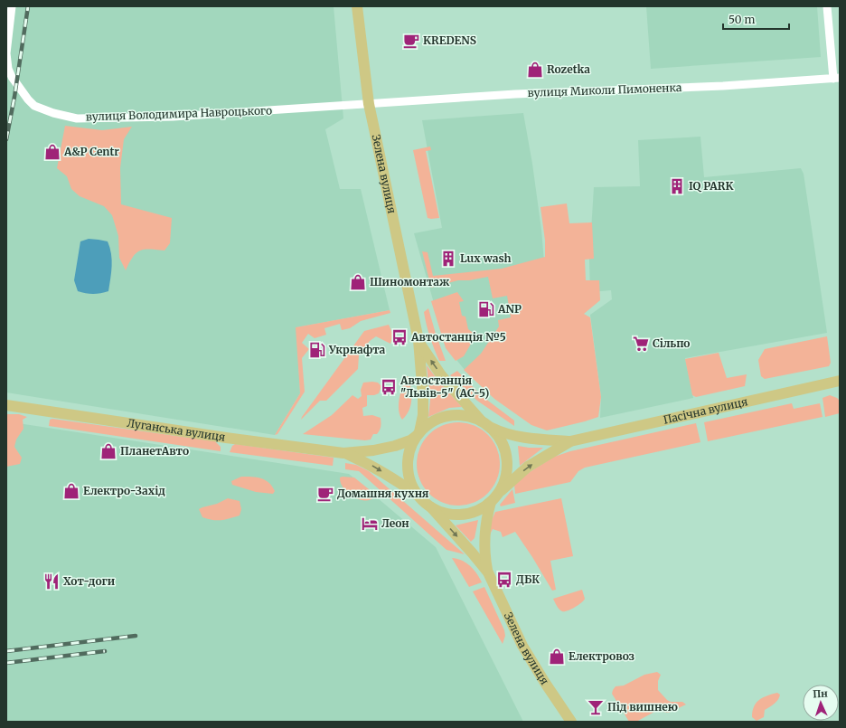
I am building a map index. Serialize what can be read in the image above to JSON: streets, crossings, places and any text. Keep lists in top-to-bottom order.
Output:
{
  "streets": {
    "main road": ["Зелена вулиця", "Пасічна вулиця", "Луганська вулиця"],
    "street": ["вулиця Миколи Пимоненка", "вулиця Володимира Навроцького"]
  },
  "crossings": [
    ["вулиця Миколи Пимоненка", "вулиця Володимира Навроцького"],
    ["вулиця Миколи Пимоненка", "Зелена вулиця"],
    ["вулиця Володимира Навроцького", "Зелена вулиця"],
    ["Зелена вулиця", "Пасічна вулиця"],
    ["Зелена вулиця", "Луганська вулиця"],
    ["Пасічна вулиця", "Луганська вулиця"]
  ],
  "places": {
    "cafe": ["KREDENS", "Домашня кухня"],
    "shop": [
      "Rozetka",
      "A&P Centr",
      "Шиномонтаж",
      "ПланетАвто",
      "Електро-Захід",
      "Електровоз"
    ],
    "building": ["IQ PARK", "Lux wash"],
    "fuel station": ["ANP", "Укрнафта"],
    "bus stop": ["Автостанція №5", "Автостанція \"Львів-5\" (АС-5)", "ДБК"],
    "supermarket": ["Сільпо"],
    "hotel": ["Леон"],
    "restaurant": ["Хот-доги"],
    "bar": ["Під вишнею"]
  },
  "scale_bar": "50 m",
  "north": "top"
}
